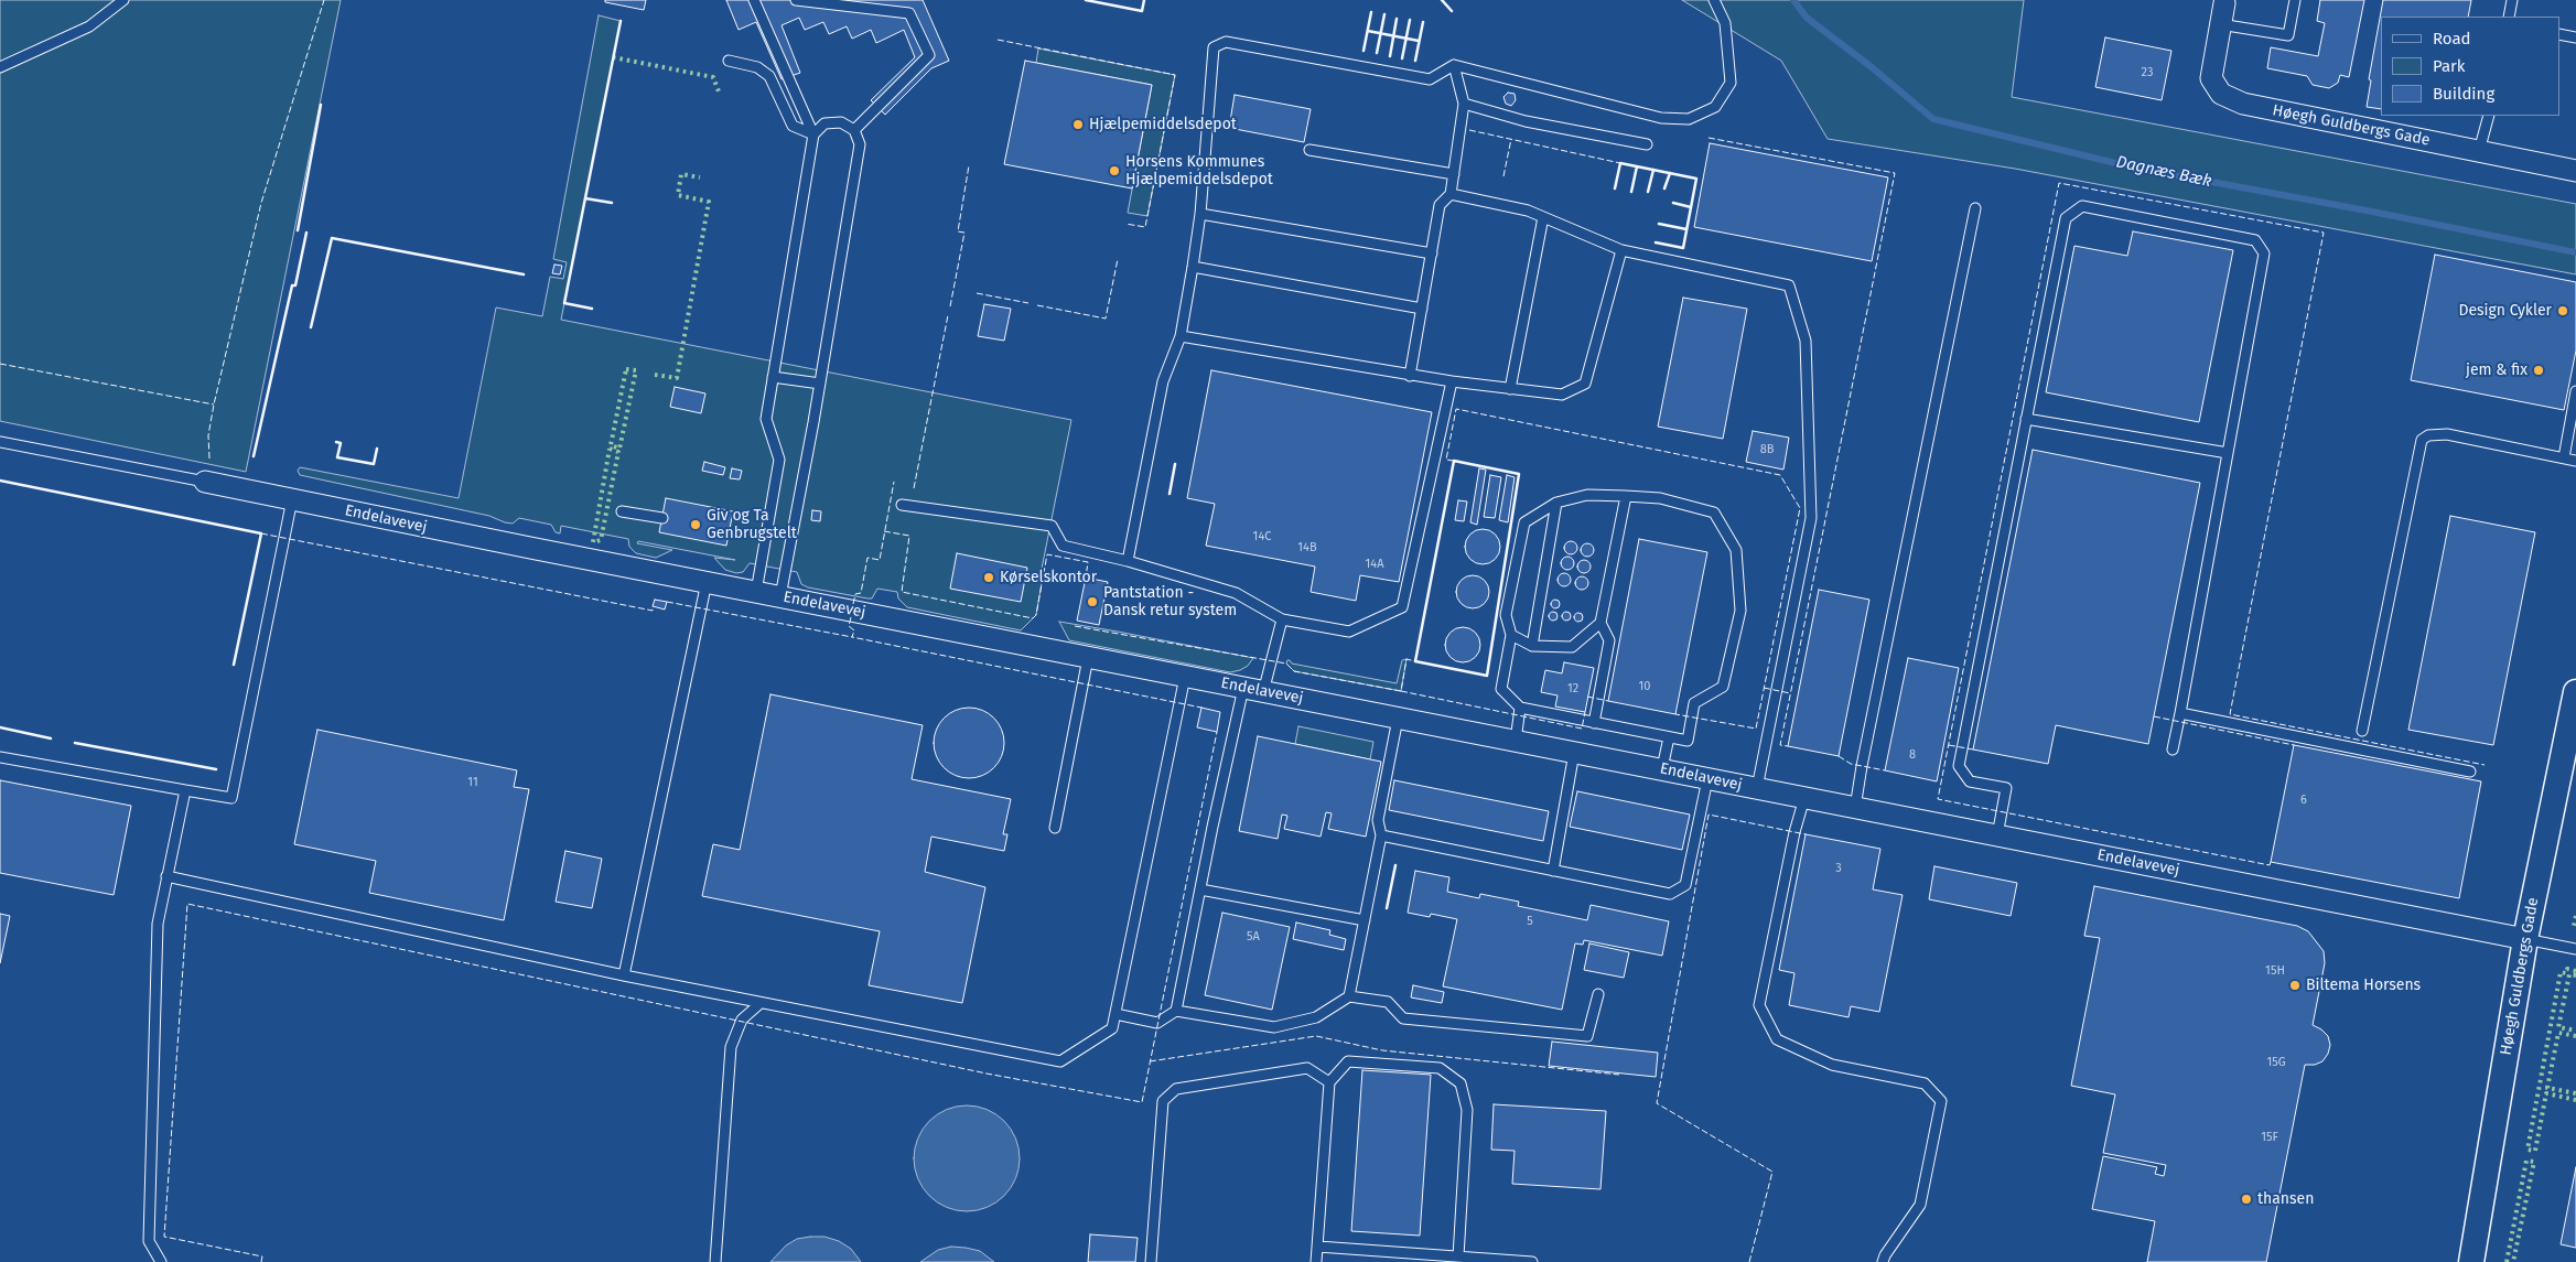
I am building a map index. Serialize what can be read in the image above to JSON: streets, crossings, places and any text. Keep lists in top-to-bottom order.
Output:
{
  "streets": {
    "street": ["Høegh Guldbergs Gade", "Endelavevej"]
  },
  "crossings": [
    ["Høegh Guldbergs Gade", "Endelavevej"]
  ],
  "water": ["Dagnæs Bæk"],
  "places": [
    "Hjælpemiddelsdepot",
    "Horsens Kommunes Hjælpemiddelsdepot",
    "Design Cykler",
    "jem & fix",
    "Giv og Ta Genbrugstelt",
    "Kørselskontor",
    "Pantstation - Dansk retur system",
    "Biltema Horsens",
    "thansen"
  ],
  "house_numbers": [
    "23",
    "8B",
    "14C",
    "14B",
    "14A",
    "10",
    "12",
    "8",
    "11",
    "6",
    "3",
    "5",
    "5A",
    "15H",
    "15G",
    "15F"
  ],
  "legend": ["Road", "Park", "Building"]
}
